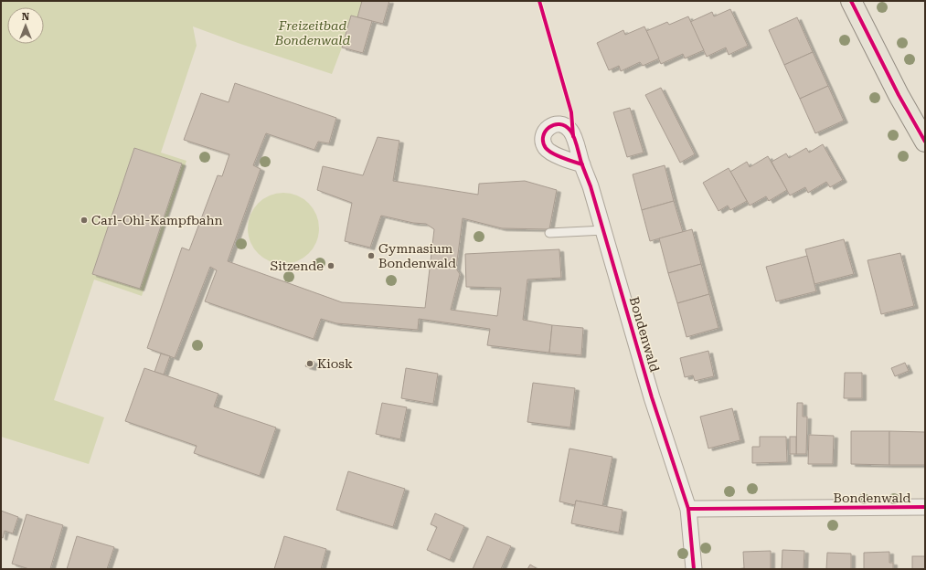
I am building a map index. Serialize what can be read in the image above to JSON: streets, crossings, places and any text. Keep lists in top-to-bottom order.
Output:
{
  "streets": {
    "street": ["Bondenwald"]
  },
  "parks": ["Freizeitbad Bondenwald"],
  "places": [
    "Carl-Ohl-Kampfbahn",
    "Gymnasium Bondenwald",
    "Sitzende",
    "Kiosk"
  ],
  "north": "top"
}
